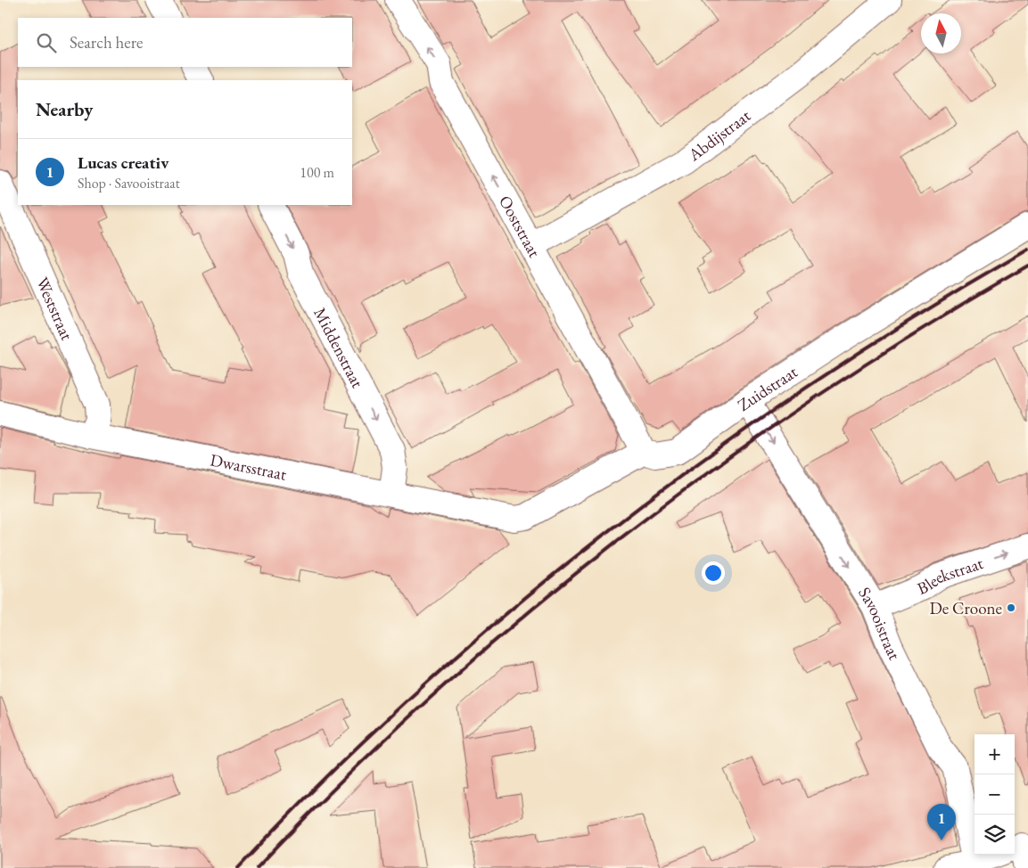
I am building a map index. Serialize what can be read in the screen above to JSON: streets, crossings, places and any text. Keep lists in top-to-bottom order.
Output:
{
  "streets": {
    "street": [
      "Abdijstraat",
      "Ooststraat",
      "Weststraat",
      "Middenstraat",
      "Zuidstraat",
      "Dwarsstraat",
      "Bleekstraat",
      "Savooistraat"
    ]
  },
  "crossings": [
    ["Abdijstraat", "Ooststraat"],
    ["Ooststraat", "Zuidstraat"],
    ["Ooststraat", "Dwarsstraat"],
    ["Weststraat", "Dwarsstraat"],
    ["Middenstraat", "Dwarsstraat"],
    ["Zuidstraat", "Dwarsstraat"],
    ["Zuidstraat", "Savooistraat"],
    ["Bleekstraat", "Savooistraat"]
  ],
  "one_way": [
    "Ooststraat",
    "Middenstraat",
    "Bleekstraat",
    "Savooistraat"
  ],
  "places": ["De Croone"],
  "north": "top",
  "page": {
    "search": "Search here",
    "heading": "Nearby",
    "list": [
      {
        "mark": "1",
        "name": "Lucas creativ",
        "note": "Shop · Savooistraat",
        "value": "100 m"
      }
    ],
    "map_buttons": ["+", "−"],
    "pins": "1"
  }
}
